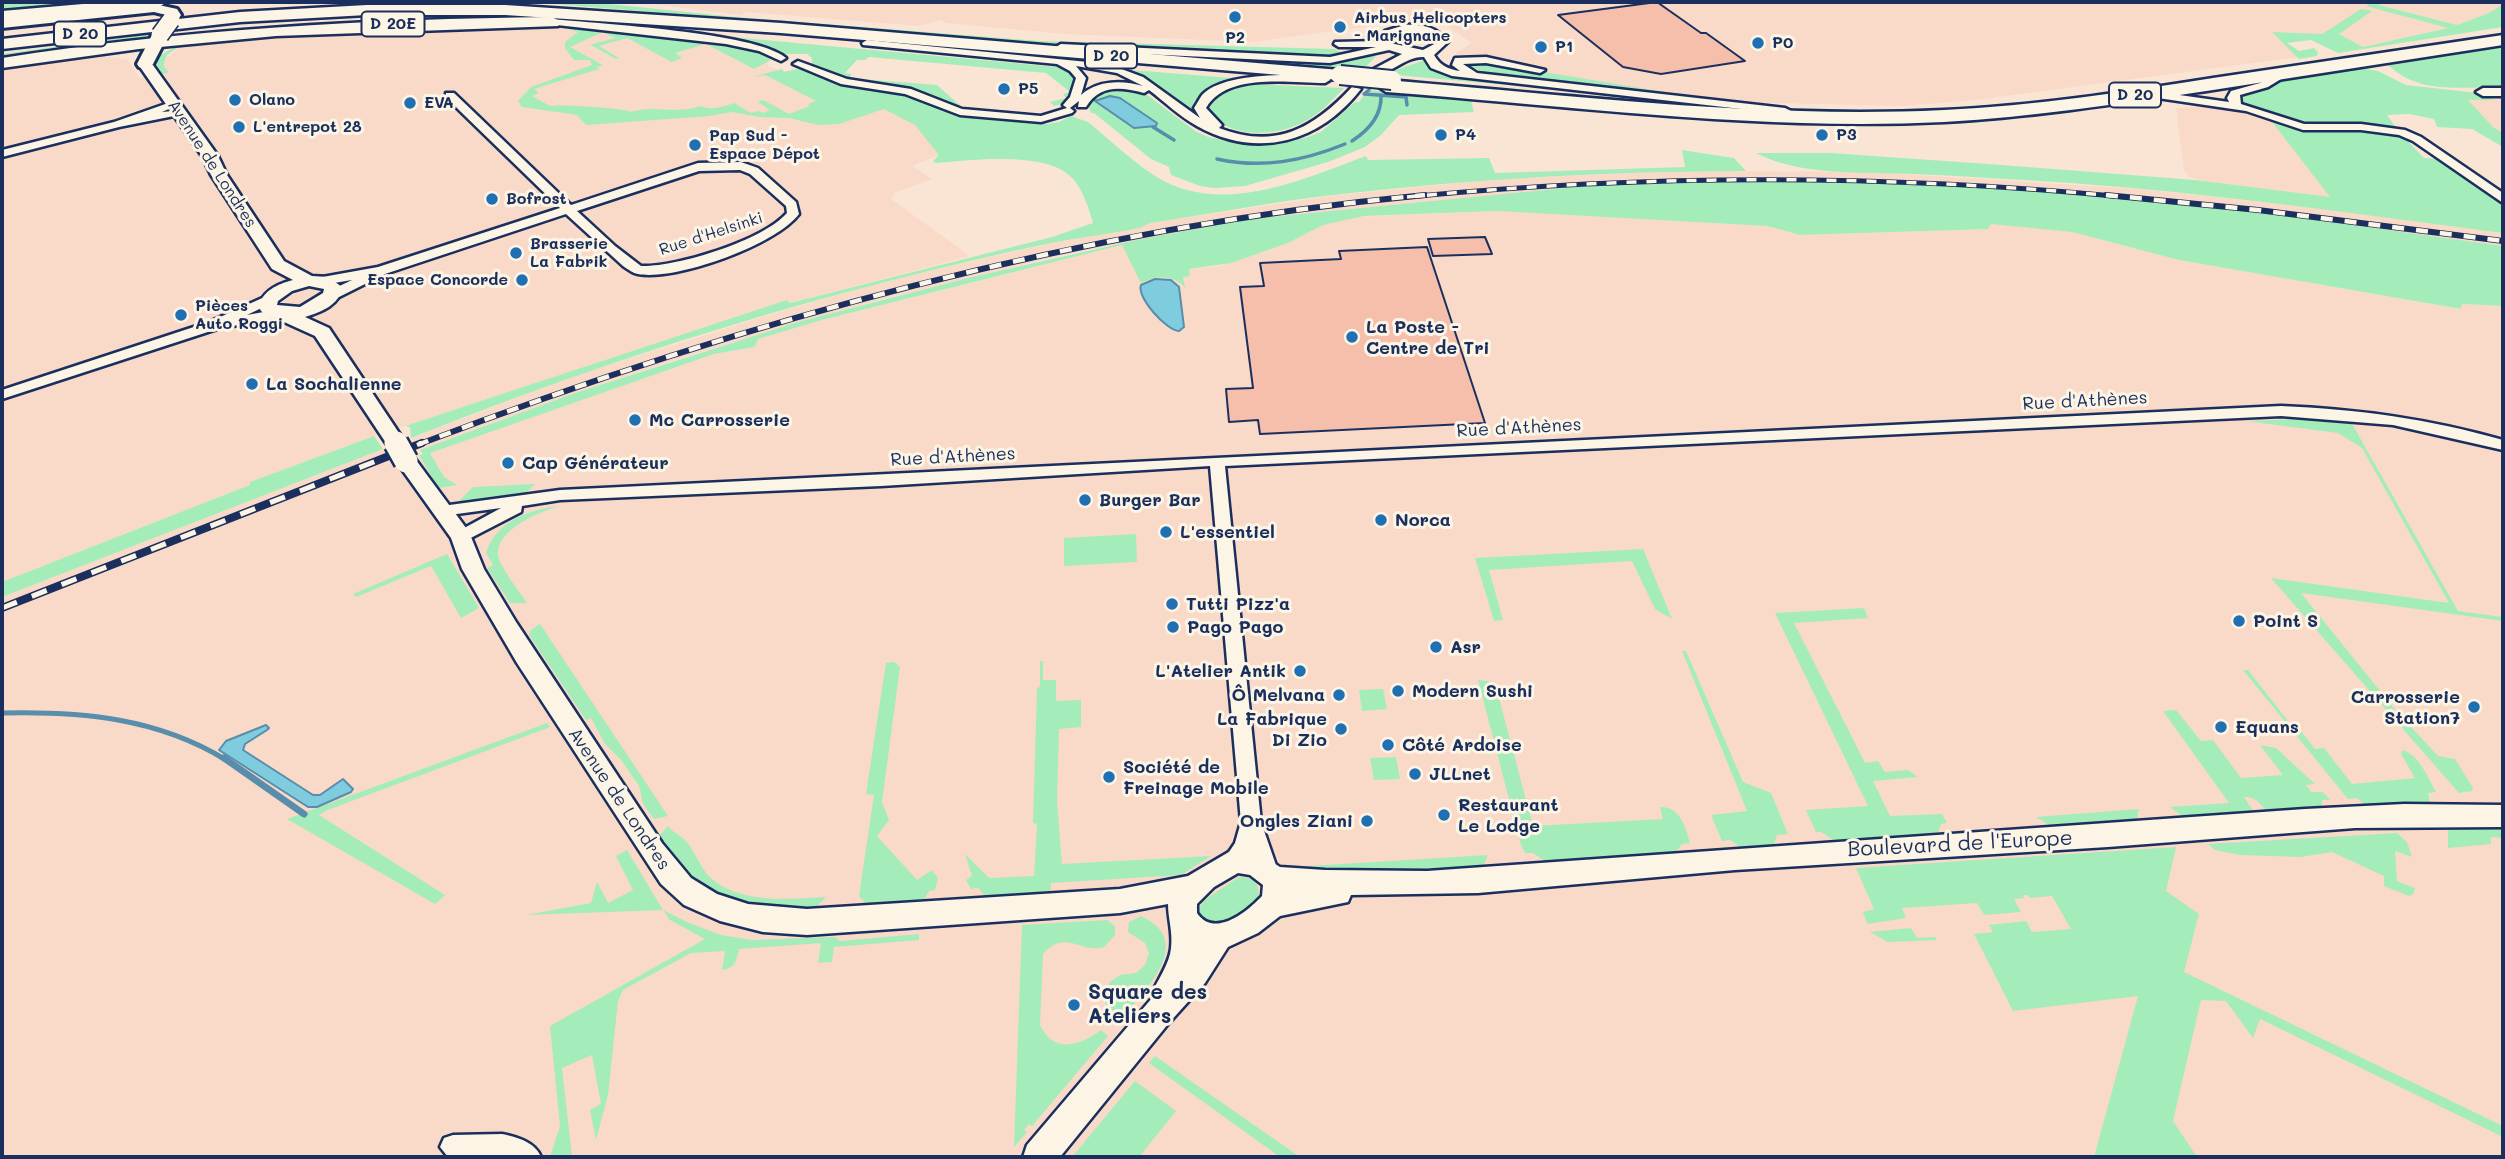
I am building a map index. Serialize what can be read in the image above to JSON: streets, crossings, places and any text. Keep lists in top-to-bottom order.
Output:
{
  "streets": {
    "main road": ["D 20E", "D 20"],
    "street": [
      "Avenue de Londres",
      "Rue d'Helsinki",
      "Rue d'Athènes",
      "Boulevard de l'Europe"
    ]
  },
  "crossings": [
    ["D 20E", "D 20"],
    ["D 20E", "Avenue de Londres"],
    ["Avenue de Londres", "Rue d'Athènes"],
    ["Avenue de Londres", "Boulevard de l'Europe"]
  ],
  "places": [
    "P2",
    "Airbus Helicopters - Marignane",
    "P0",
    "P1",
    "P5",
    "Olano",
    "EVA",
    "L'entrepot 28",
    "P4",
    "P3",
    "Pap Sud - Espace Dépot",
    "Bofrost",
    "Brasserie La Fabrik",
    "Espace Concorde",
    "Pièces Auto Roggi",
    "La Poste - Centre de Tri",
    "La Sochalienne",
    "Mc Carrosserie",
    "Cap Générateur",
    "Burger Bar",
    "Norca",
    "L'essentiel",
    "Tutti Pizz'a",
    "Point S",
    "Pago Pago",
    "Asr",
    "L'Atelier Antik",
    "Modern Sushi",
    "Ô Melvana",
    "Carrosserie Station7",
    "Equans",
    "La Fabrique Di Zio",
    "Côté Ardoise",
    "JLLnet",
    "Société de Freinage Mobile",
    "Restaurant Le Lodge",
    "Ongles Ziani",
    "Square des Ateliers"
  ]
}
